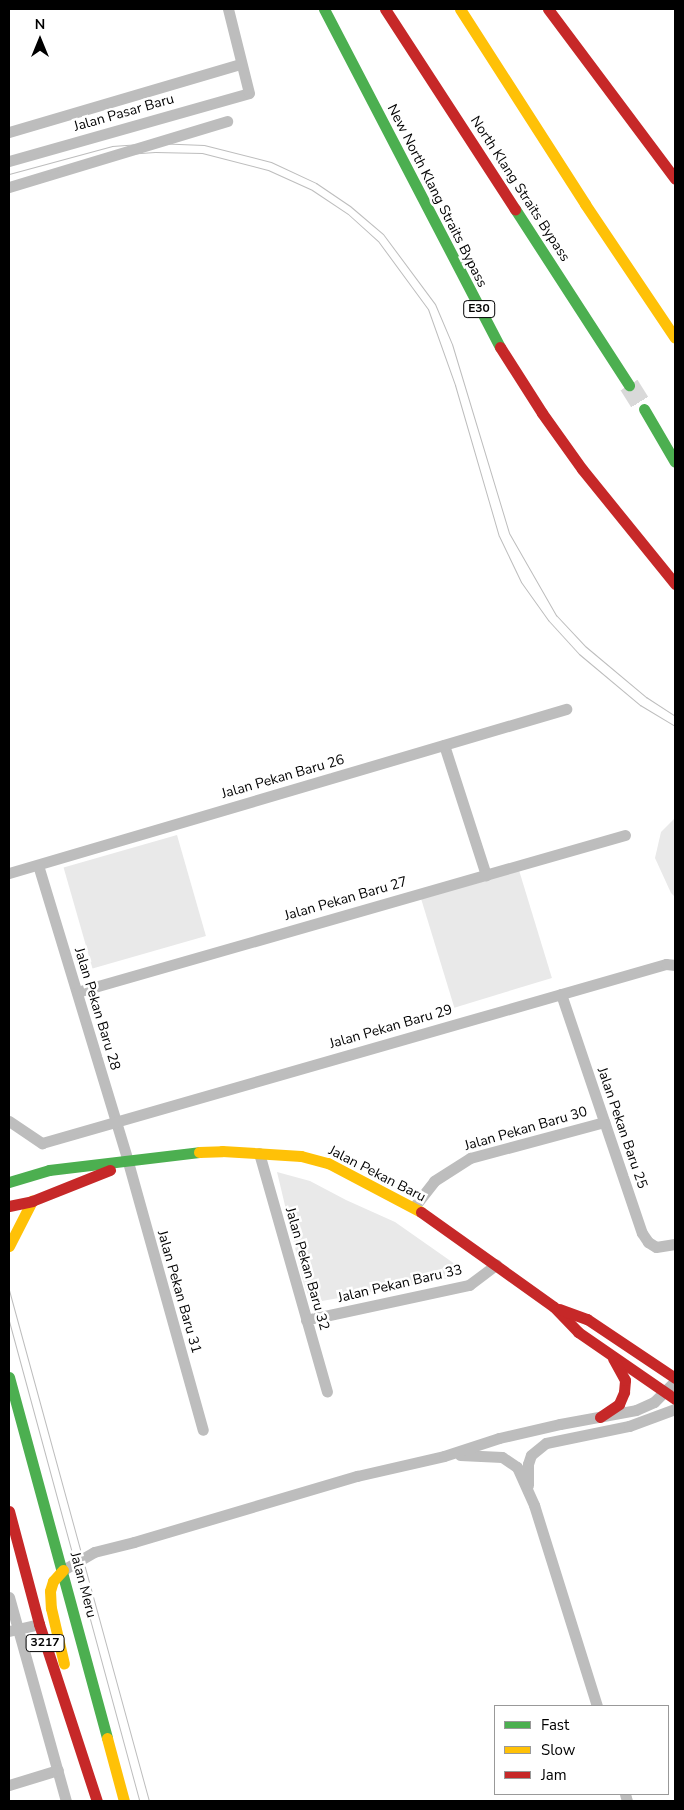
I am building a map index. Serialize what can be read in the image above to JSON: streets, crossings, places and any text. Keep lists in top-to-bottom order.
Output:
{
  "streets": {
    "main road": [
      "North Klang Straits Bypass",
      "New North Klang Straits Bypass",
      "E30",
      "Jalan Pekan Baru",
      "Jalan Meru",
      "3217"
    ],
    "street": [
      "Jalan Pasar Baru",
      "Jalan Pekan Baru 26",
      "Jalan Pekan Baru 27",
      "Jalan Pekan Baru 28",
      "Jalan Pekan Baru 29",
      "Jalan Pekan Baru 25",
      "Jalan Pekan Baru 30",
      "Jalan Pekan Baru 32",
      "Jalan Pekan Baru 33",
      "Jalan Pekan Baru 31"
    ]
  },
  "crossings": [
    ["Jalan Pekan Baru 26", "Jalan Pekan Baru 28"],
    ["Jalan Pekan Baru 27", "Jalan Pekan Baru 28"],
    ["Jalan Pekan Baru 28", "Jalan Pekan Baru 29"],
    ["Jalan Pekan Baru 28", "Jalan Pekan Baru"],
    ["Jalan Pekan Baru 28", "Jalan Pekan Baru 31"],
    ["Jalan Pekan Baru 29", "Jalan Pekan Baru 25"],
    ["Jalan Pekan Baru 25", "Jalan Pekan Baru 30"],
    ["Jalan Pekan Baru 30", "Jalan Pekan Baru"],
    ["Jalan Pekan Baru", "Jalan Pekan Baru 32"],
    ["Jalan Pekan Baru", "Jalan Pekan Baru 33"],
    ["Jalan Pekan Baru", "Jalan Pekan Baru 31"],
    ["Jalan Pekan Baru 32", "Jalan Pekan Baru 33"]
  ],
  "legend": ["Fast", "Slow", "Jam"],
  "north": "top"
}
